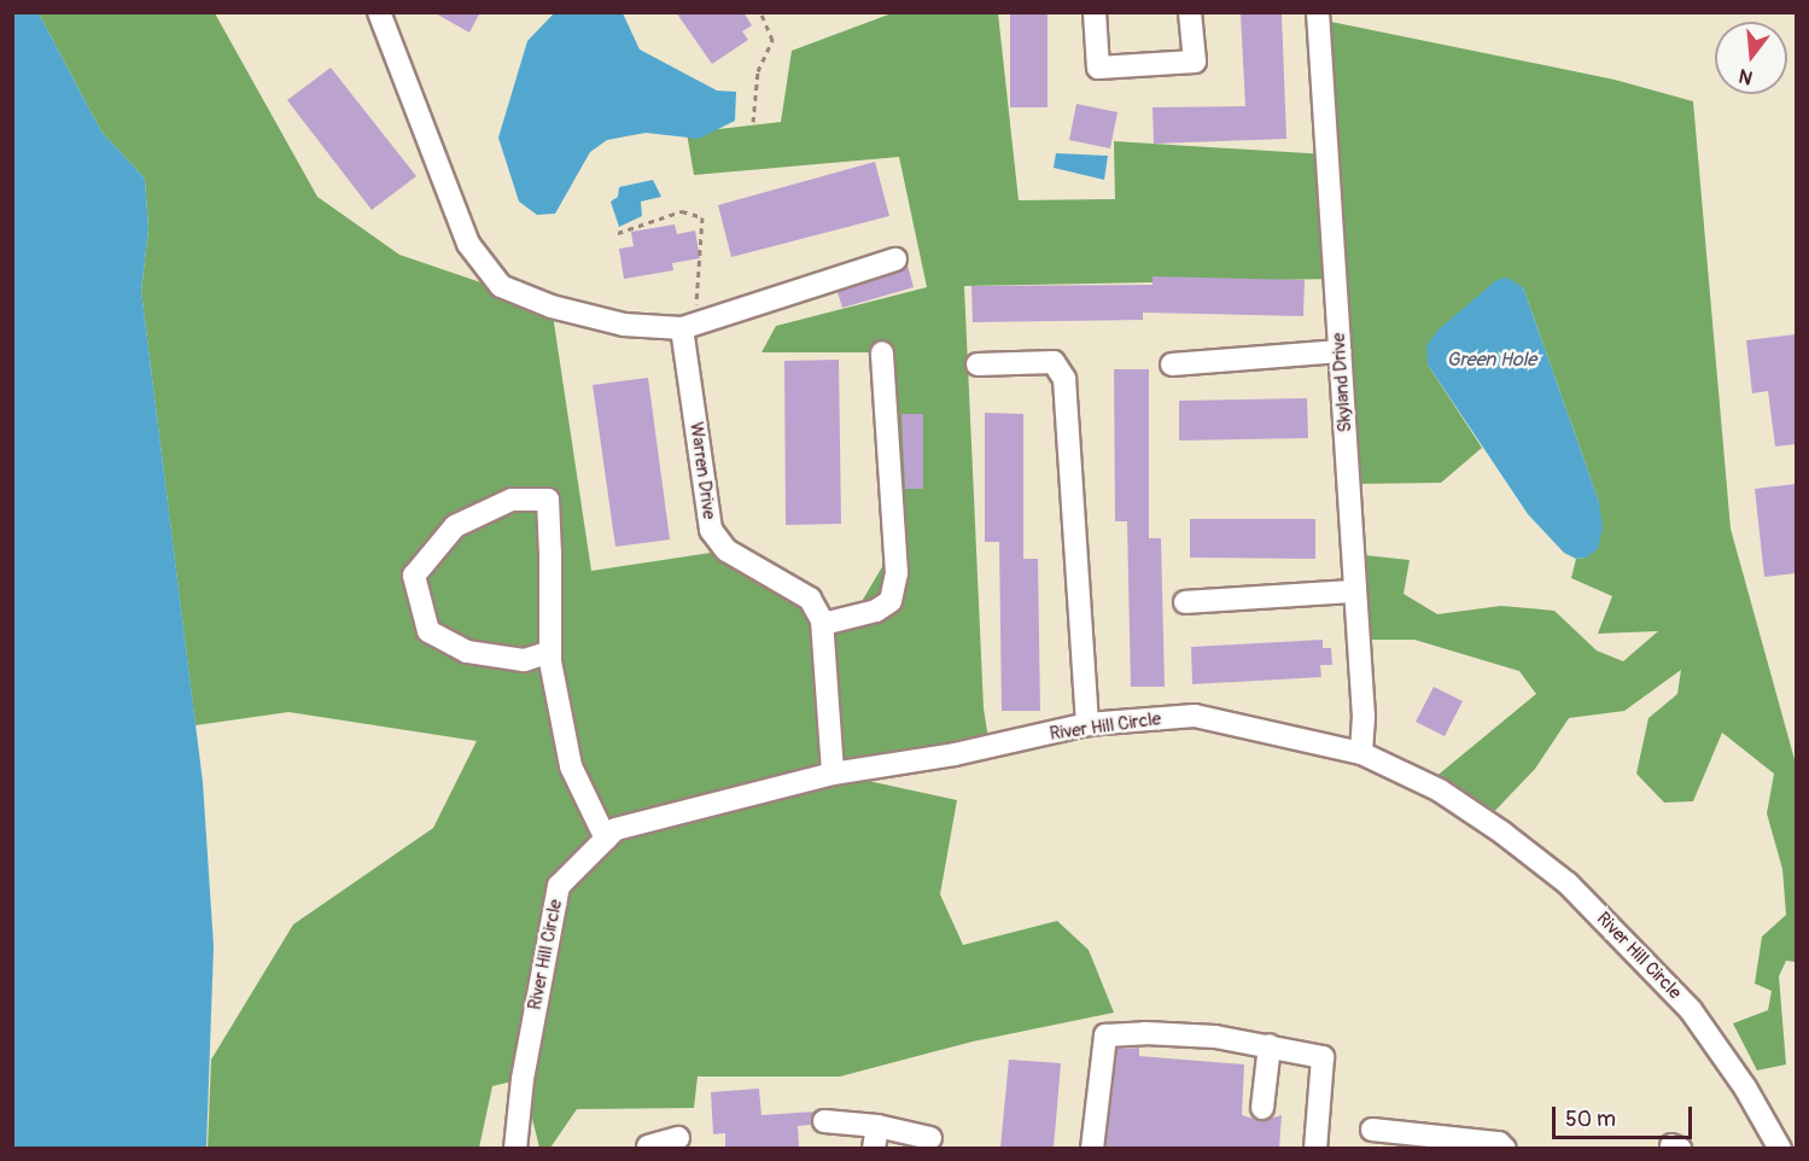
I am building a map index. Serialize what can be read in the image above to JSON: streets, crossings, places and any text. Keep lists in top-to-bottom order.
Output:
{
  "streets": {
    "street": ["Skyland Drive", "Warren Drive", "River Hill Circle"]
  },
  "crossings": [
    ["Skyland Drive", "River Hill Circle"]
  ],
  "water": ["Green Hole"],
  "scale_bar": "50 m",
  "north": "bottom"
}
